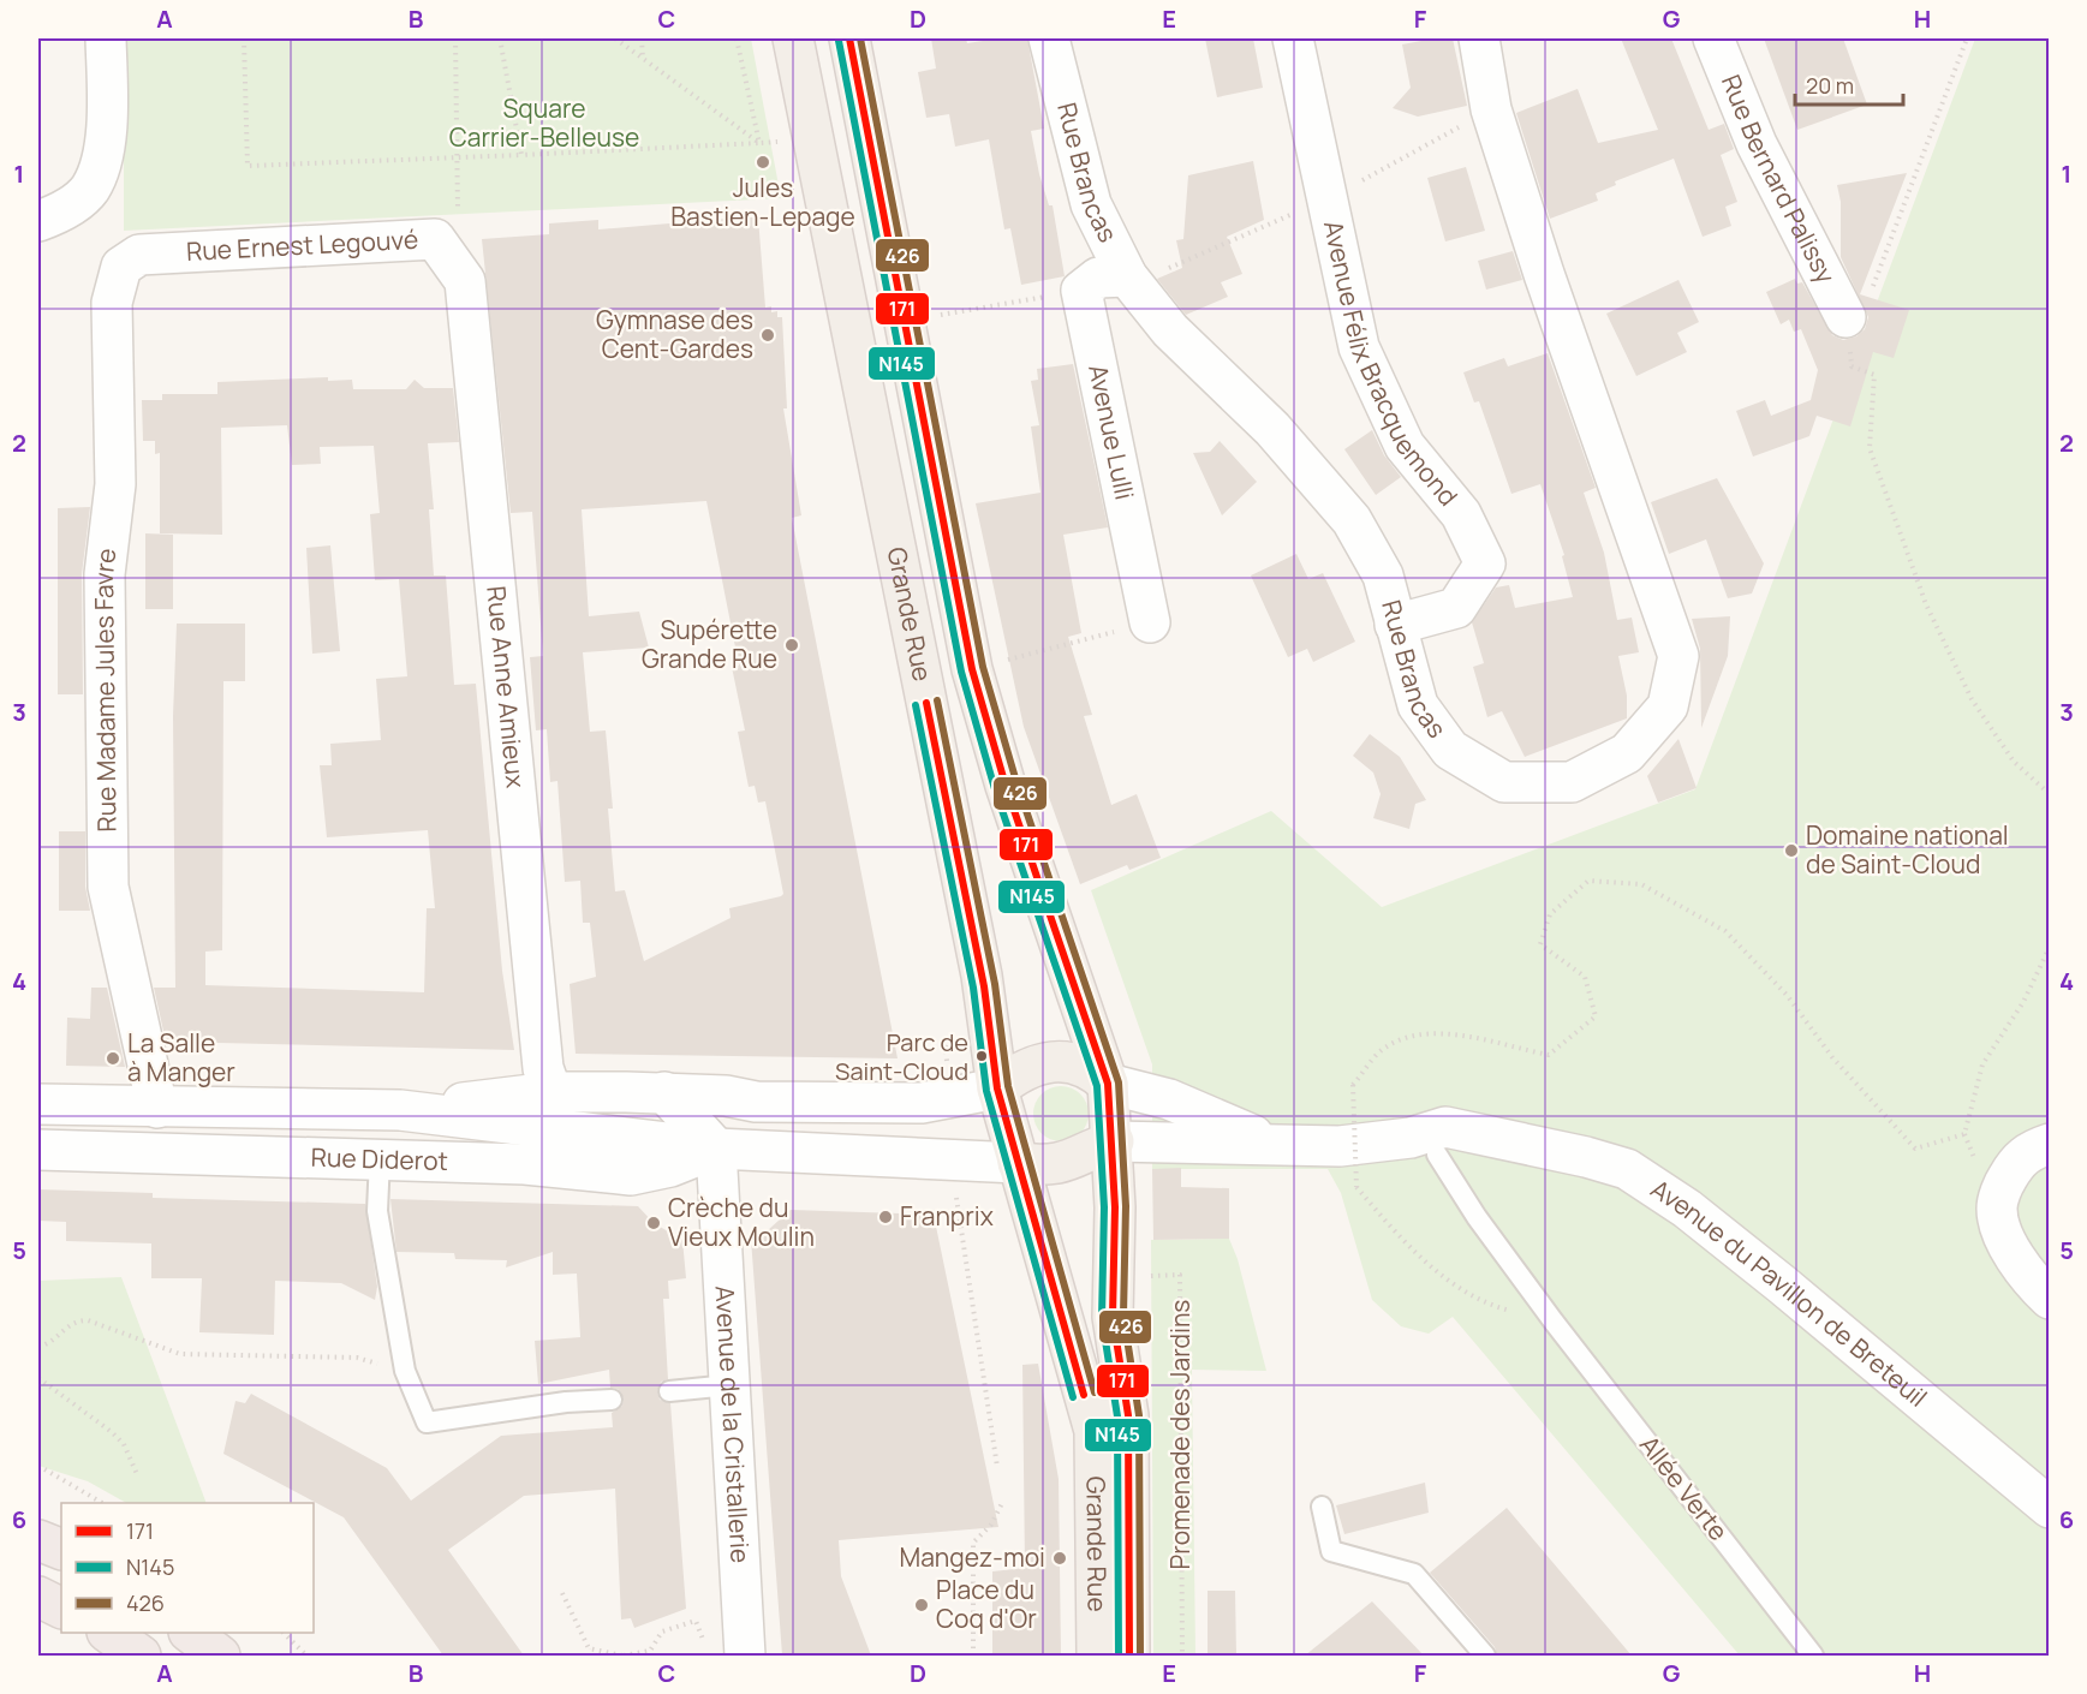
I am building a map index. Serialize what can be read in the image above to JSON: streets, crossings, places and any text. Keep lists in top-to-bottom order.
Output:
{
  "streets": {
    "main road": ["Grande Rue"],
    "street": [
      "Rue Brancas",
      "Rue Bernard Palissy",
      "Rue Ernest Legouvé",
      "Avenue Félix Bracquemond",
      "Avenue Lulli",
      "Rue Anne Amieux",
      "Rue Madame Jules Favre",
      "Rue Diderot",
      "Avenue du Pavillon de Breteuil",
      "Avenue de la Cristallerie"
    ],
    "lane": ["Allée Verte"],
    "path": ["Promenade des Jardins"]
  },
  "crossings": [
    ["Rue Brancas", "Avenue Félix Bracquemond"],
    ["Rue Ernest Legouvé", "Rue Anne Amieux"],
    ["Rue Ernest Legouvé", "Rue Madame Jules Favre"],
    ["Rue Diderot", "Avenue de la Cristallerie"],
    ["Avenue du Pavillon de Breteuil", "Allée Verte"]
  ],
  "parks": ["Square Carrier-Belleuse"],
  "places": [
    "Jules Bastien-Lepage",
    "Gymnase des Cent-Gardes",
    "Supérette Grande Rue",
    "Domaine national de Saint-Cloud",
    "Parc de Saint-Cloud",
    "La Salle à Manger",
    "Franprix",
    "Crèche du Vieux Moulin",
    "Mangez-moi",
    "Place du Coq d'Or"
  ],
  "lines": ["transit line 171", "transit line 426", "transit line N145"],
  "legend": ["171", "N145", "426"],
  "scale_bar": "20 m",
  "grid": {
    "columns": [
      "A",
      "B",
      "C",
      "D",
      "E",
      "F",
      "G",
      "H"
    ],
    "rows": [
      "1",
      "2",
      "3",
      "4",
      "5",
      "6"
    ]
  }
}
